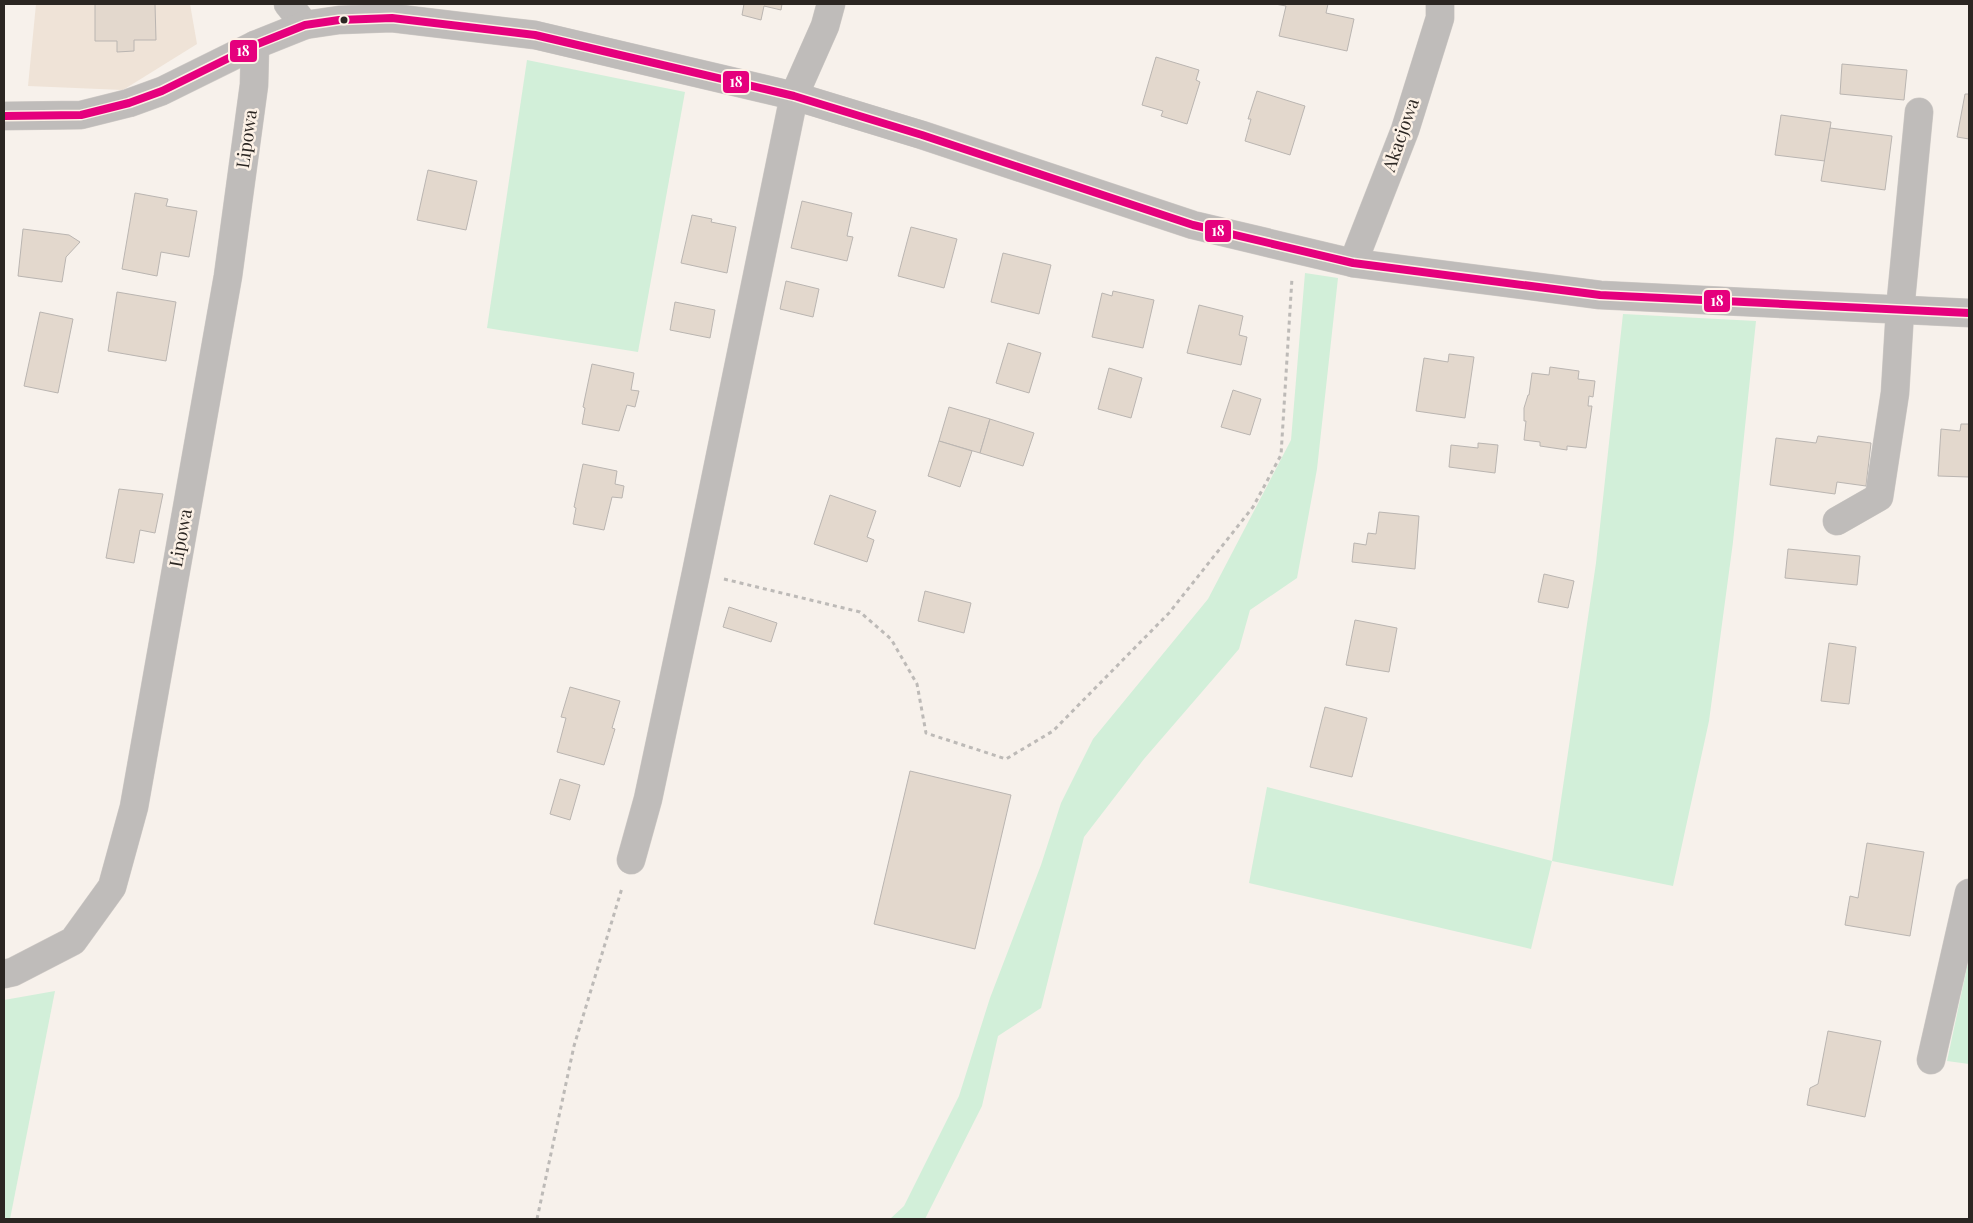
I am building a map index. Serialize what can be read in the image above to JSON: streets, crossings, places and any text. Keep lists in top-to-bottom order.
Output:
{
  "streets": {
    "street": ["Akacjowa", "Lipowa"]
  },
  "lines": ["transit line 18"]
}
